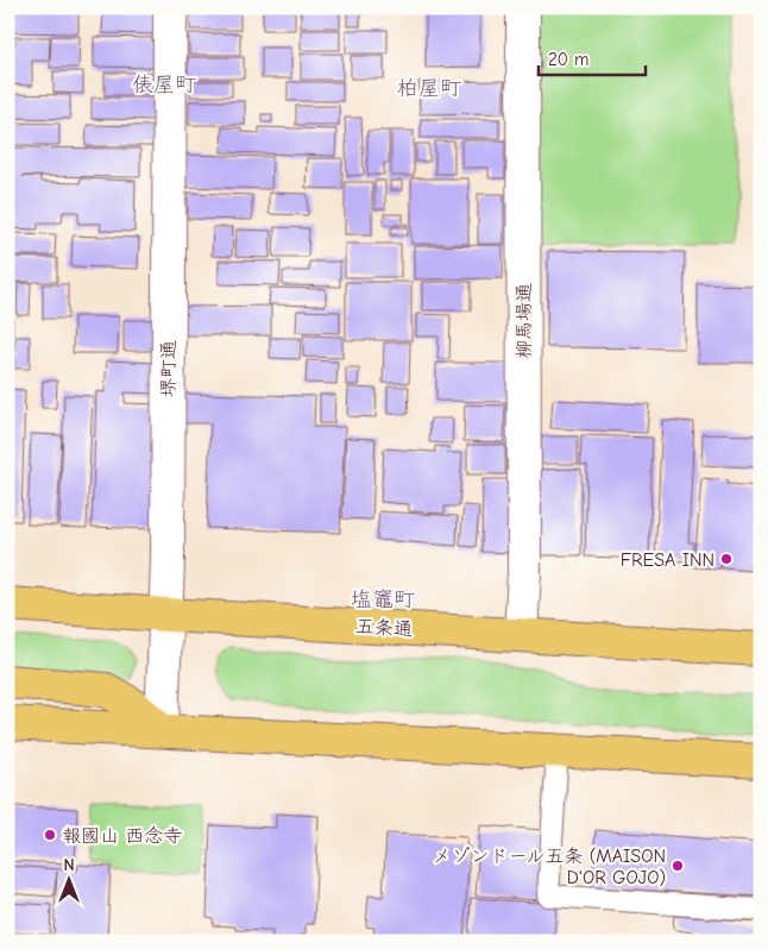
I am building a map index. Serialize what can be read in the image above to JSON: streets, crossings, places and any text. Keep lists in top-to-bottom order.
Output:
{
  "streets": {
    "highway": ["五条通"],
    "street": ["柳馬場通", "堺町通"]
  },
  "crossings": [
    ["柳馬場通", "五条通"],
    ["堺町通", "五条通"]
  ],
  "districts": ["俵屋町", "柏屋町", "塩竈町"],
  "places": ["FRESA INN", "報國山 西念寺", "メゾンドール五条 (MAISON D'OR GOJO)"],
  "scale_bar": "20 m",
  "north": "top"
}
